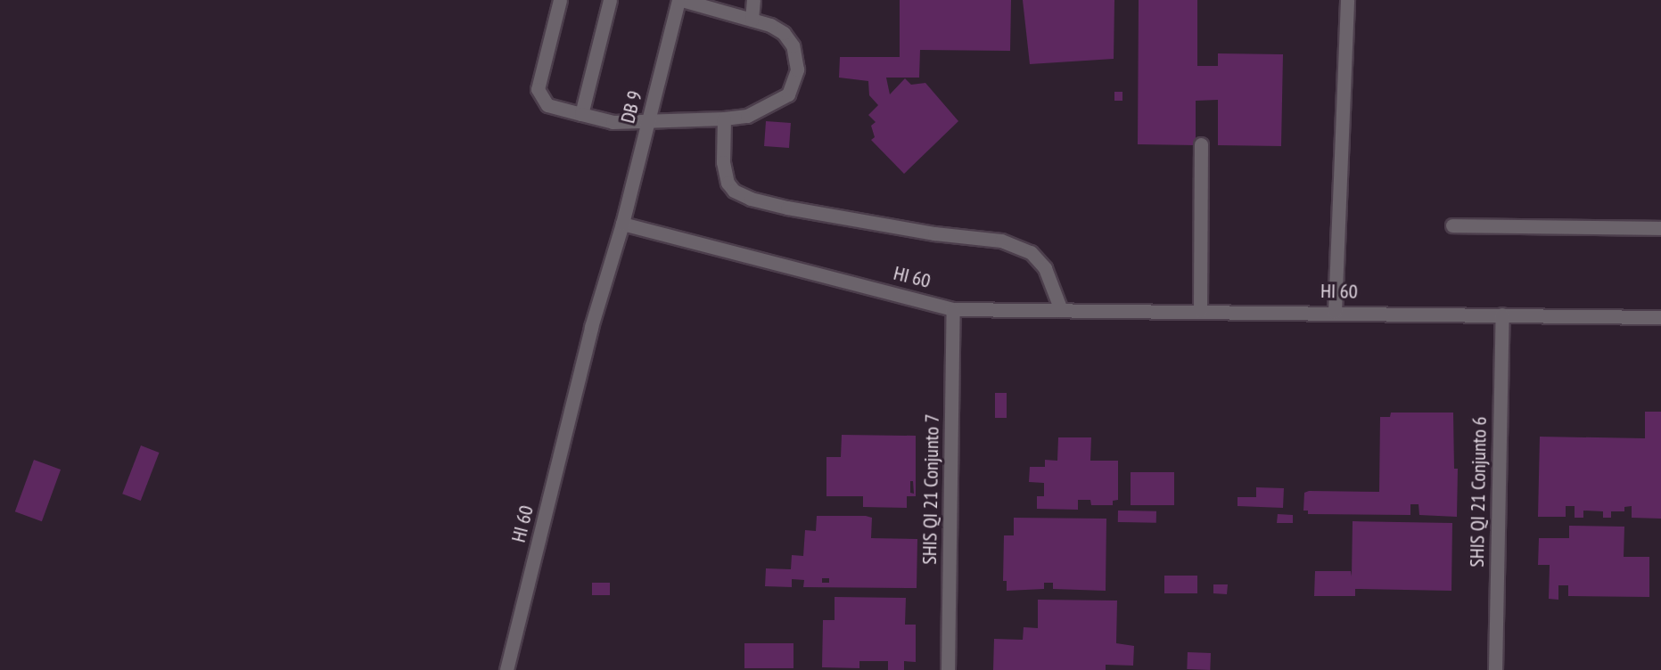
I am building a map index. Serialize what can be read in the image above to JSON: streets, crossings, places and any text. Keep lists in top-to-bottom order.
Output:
{
  "streets": {
    "street": [
      "DB 9",
      "HI 60",
      "SHIS QI 21 Conjunto 7",
      "SHIS QI 21 Conjunto 6"
    ]
  },
  "crossings": [
    ["DB 9", "HI 60"],
    ["HI 60", "SHIS QI 21 Conjunto 7"],
    ["HI 60", "SHIS QI 21 Conjunto 6"]
  ]
}
